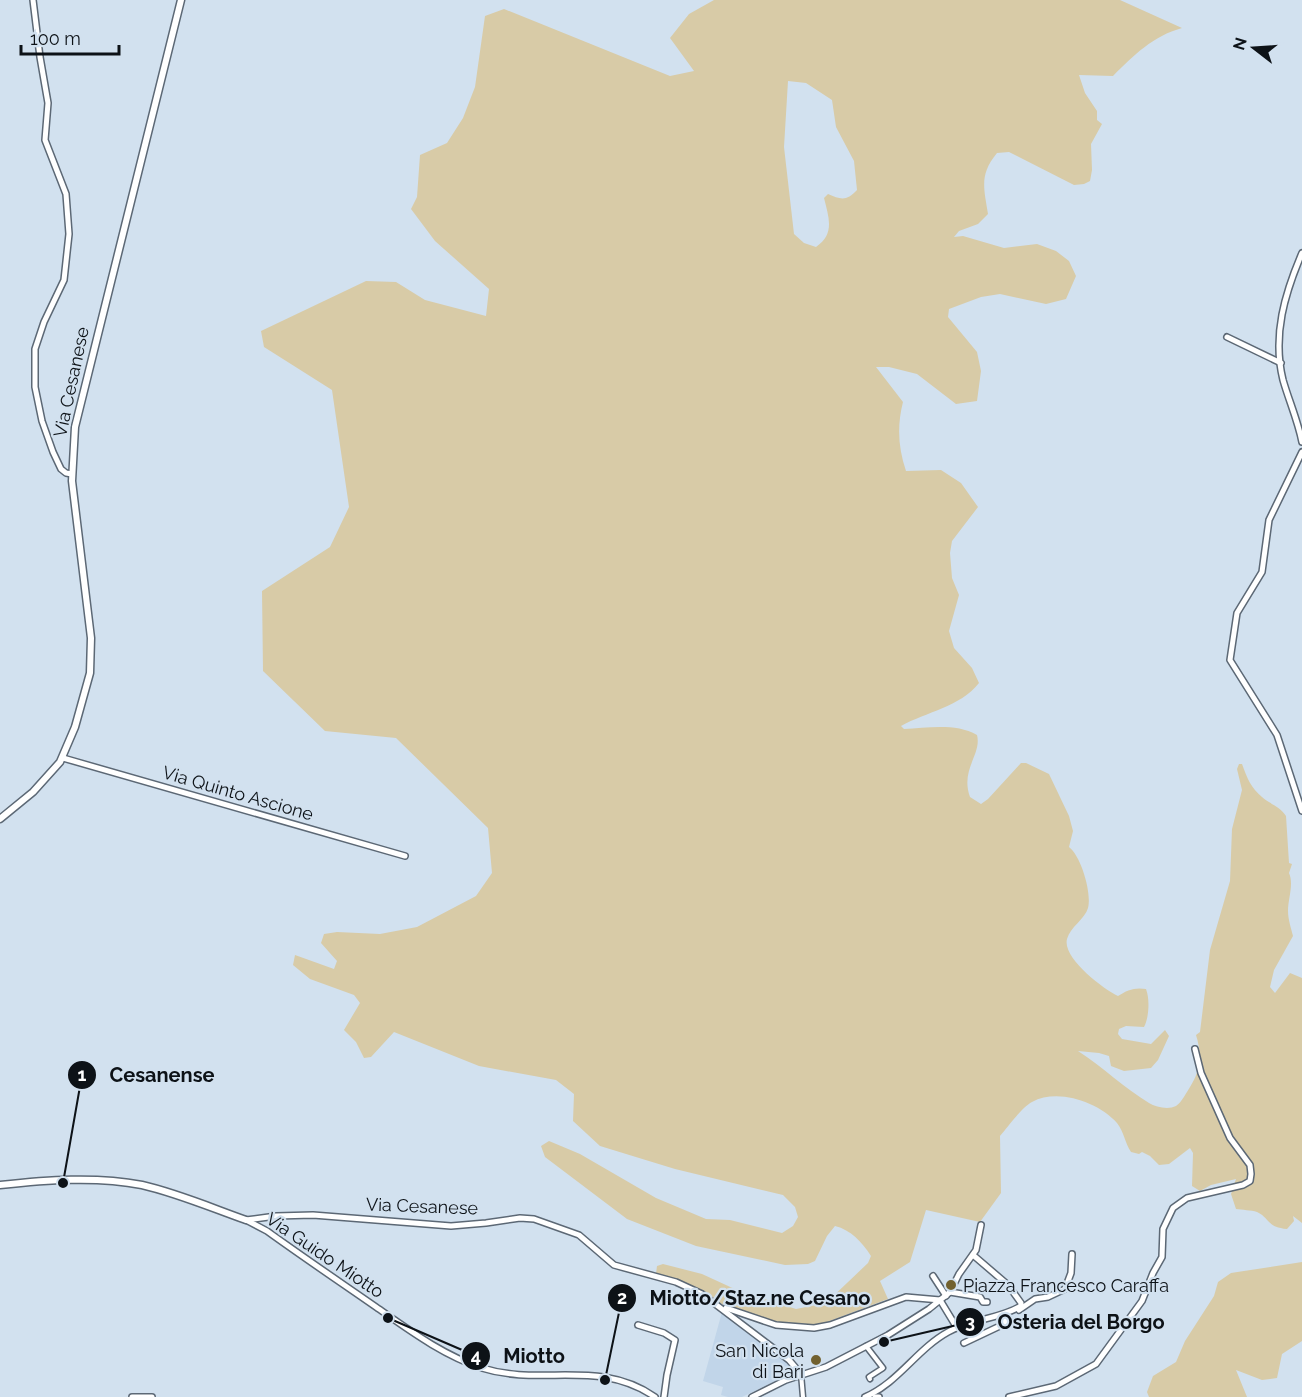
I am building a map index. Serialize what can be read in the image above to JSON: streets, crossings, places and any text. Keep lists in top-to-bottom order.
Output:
{
  "streets": {
    "street": ["Via Cesanese", "Via Quinto Ascione", "Via Guido Miotto"]
  },
  "crossings": [
    ["Via Cesanese", "Via Quinto Ascione"],
    ["Via Cesanese", "Via Guido Miotto"]
  ],
  "places": [
    "Cesanense",
    "Piazza Francesco Caraffa",
    "Miotto",
    "Osteria del Borgo",
    "San Nicola di Bari",
    "Miotto/Staz.ne Cesano"
  ],
  "scale_bar": "100 m",
  "north": "left"
}
